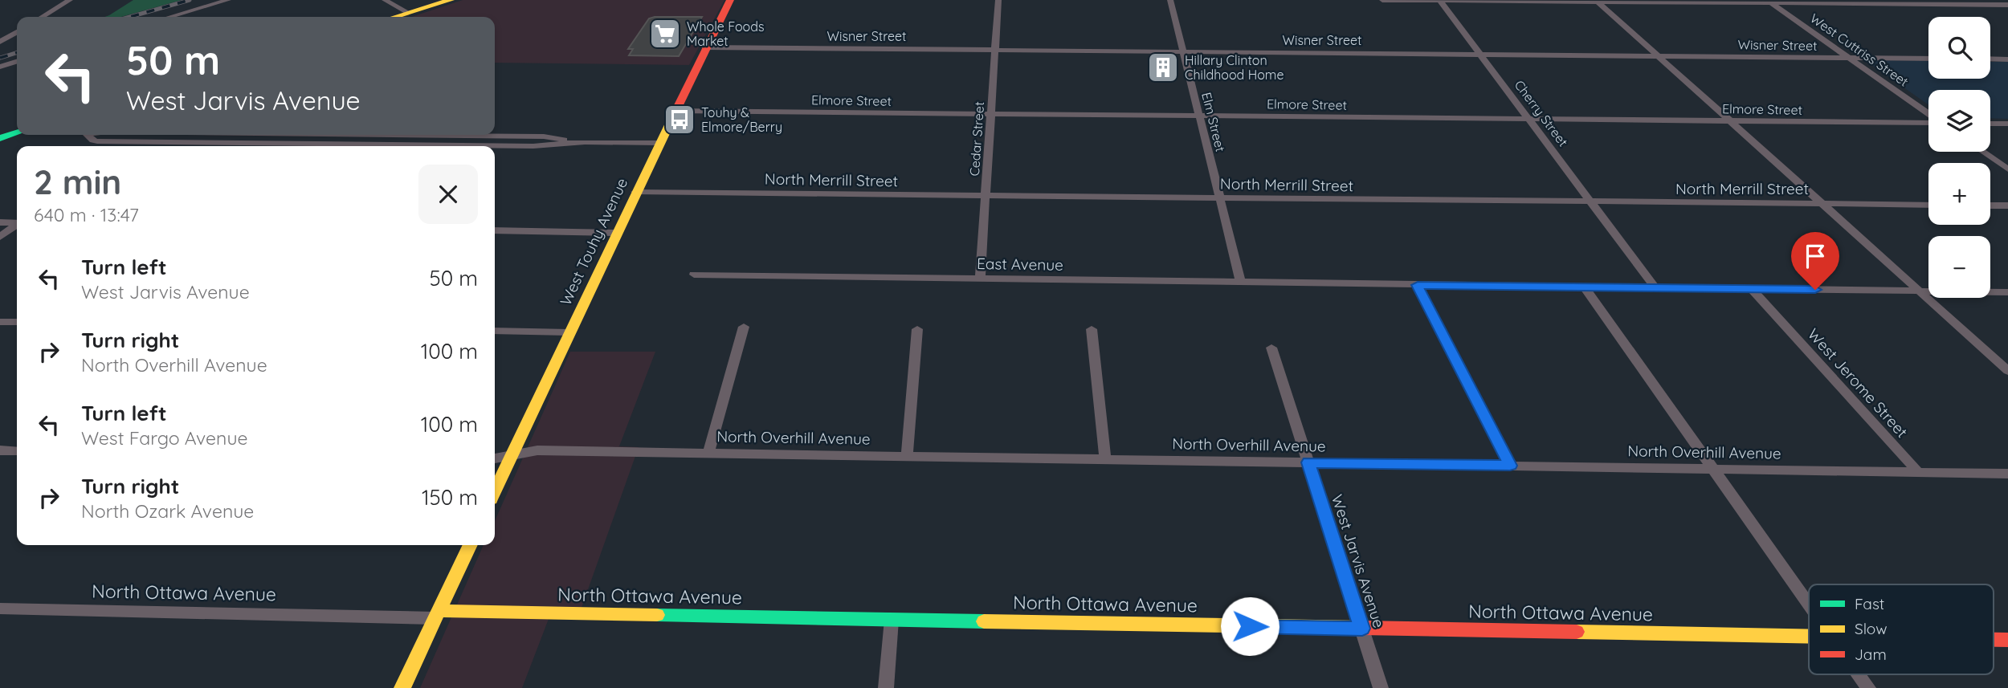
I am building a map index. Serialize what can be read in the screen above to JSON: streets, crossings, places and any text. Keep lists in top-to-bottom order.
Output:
{
  "streets": {
    "main road": ["West Touhy Avenue", "North Ottawa Avenue"],
    "street": [
      "Wisner Street",
      "West Cuttriss Street",
      "Elmore Street",
      "Cherry Street",
      "Elm Street",
      "Cedar Street",
      "North Merrill Street",
      "East Avenue",
      "West Jerome Street",
      "North Overhill Avenue",
      "West Jarvis Avenue"
    ]
  },
  "crossings": [
    ["Wisner Street", "West Cuttriss Street"],
    ["Wisner Street", "Cherry Street"],
    ["Wisner Street", "Elm Street"],
    ["Wisner Street", "Cedar Street"],
    ["Wisner Street", "West Touhy Avenue"],
    ["Elmore Street", "Cherry Street"],
    ["Elmore Street", "Elm Street"],
    ["Elmore Street", "Cedar Street"],
    ["Elmore Street", "West Touhy Avenue"],
    ["Cherry Street", "North Merrill Street"],
    ["Cherry Street", "East Avenue"],
    ["Elm Street", "North Merrill Street"],
    ["Elm Street", "East Avenue"],
    ["Cedar Street", "North Merrill Street"],
    ["Cedar Street", "East Avenue"],
    ["North Merrill Street", "West Touhy Avenue"],
    ["West Touhy Avenue", "North Overhill Avenue"],
    ["East Avenue", "West Jerome Street"],
    ["West Jerome Street", "North Overhill Avenue"],
    ["North Overhill Avenue", "West Jarvis Avenue"],
    ["West Jarvis Avenue", "North Ottawa Avenue"]
  ],
  "places": {
    "supermarket": ["Whole Foods Market"],
    "building": ["Hillary Clinton Childhood Home"],
    "bus stop": ["Touhy & Elmore/Berry"]
  },
  "legend": ["Fast", "Slow", "Jam"],
  "page": {
    "map_buttons": ["+", "−"],
    "turn": ["50 m", "West Jarvis Avenue"],
    "heading": ["2 min", "640 m · 13:47"],
    "list": [
      {
        "name": "Turn left",
        "note": "West Jarvis Avenue",
        "value": "50 m"
      },
      {
        "name": "Turn right",
        "note": "North Overhill Avenue",
        "value": "100 m"
      },
      {
        "name": "Turn left",
        "note": "West Fargo Avenue",
        "value": "100 m"
      },
      {
        "name": "Turn right",
        "note": "North Ozark Avenue",
        "value": "150 m"
      }
    ]
  }
}
